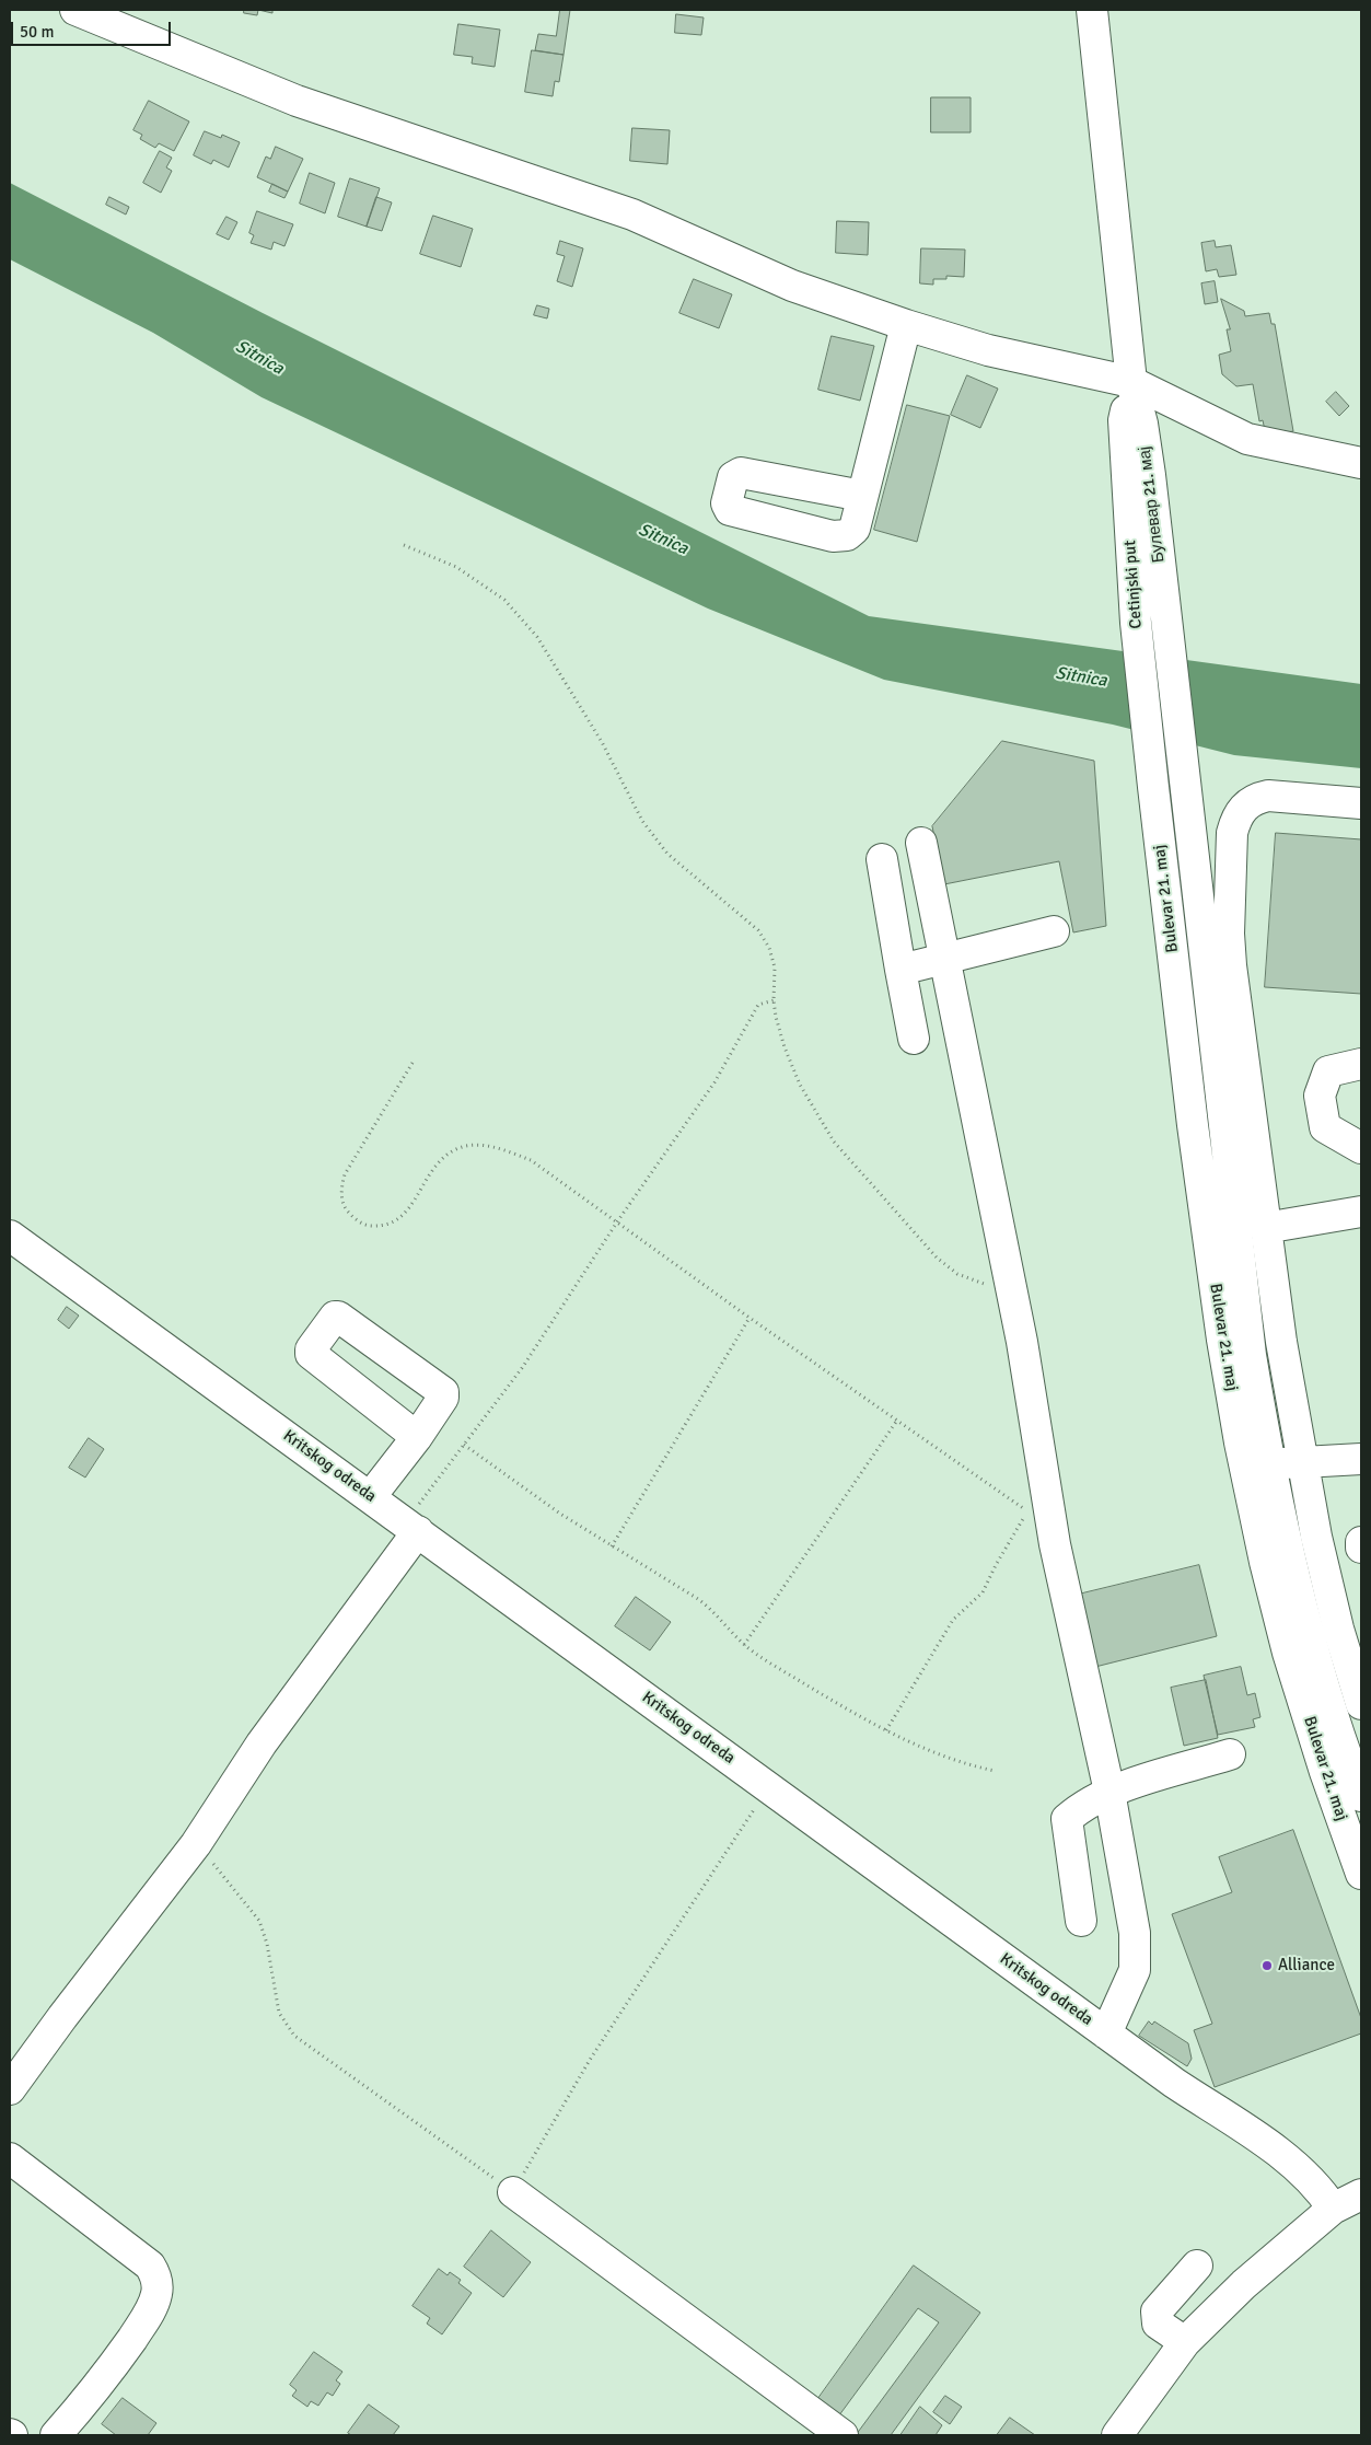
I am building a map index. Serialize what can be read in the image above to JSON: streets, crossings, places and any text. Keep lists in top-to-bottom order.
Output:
{
  "streets": {
    "street": [
      "Булевар 21. мај",
      "Cetinjski put",
      "Bulevar 21. maj",
      "Kritskog odreda"
    ]
  },
  "crossings": [
    ["Булевар 21. мај", "Cetinjski put"],
    ["Cetinjski put", "Bulevar 21. maj"]
  ],
  "water": ["Sitnica"],
  "places": ["Alliance"],
  "scale_bar": "50 m"
}
